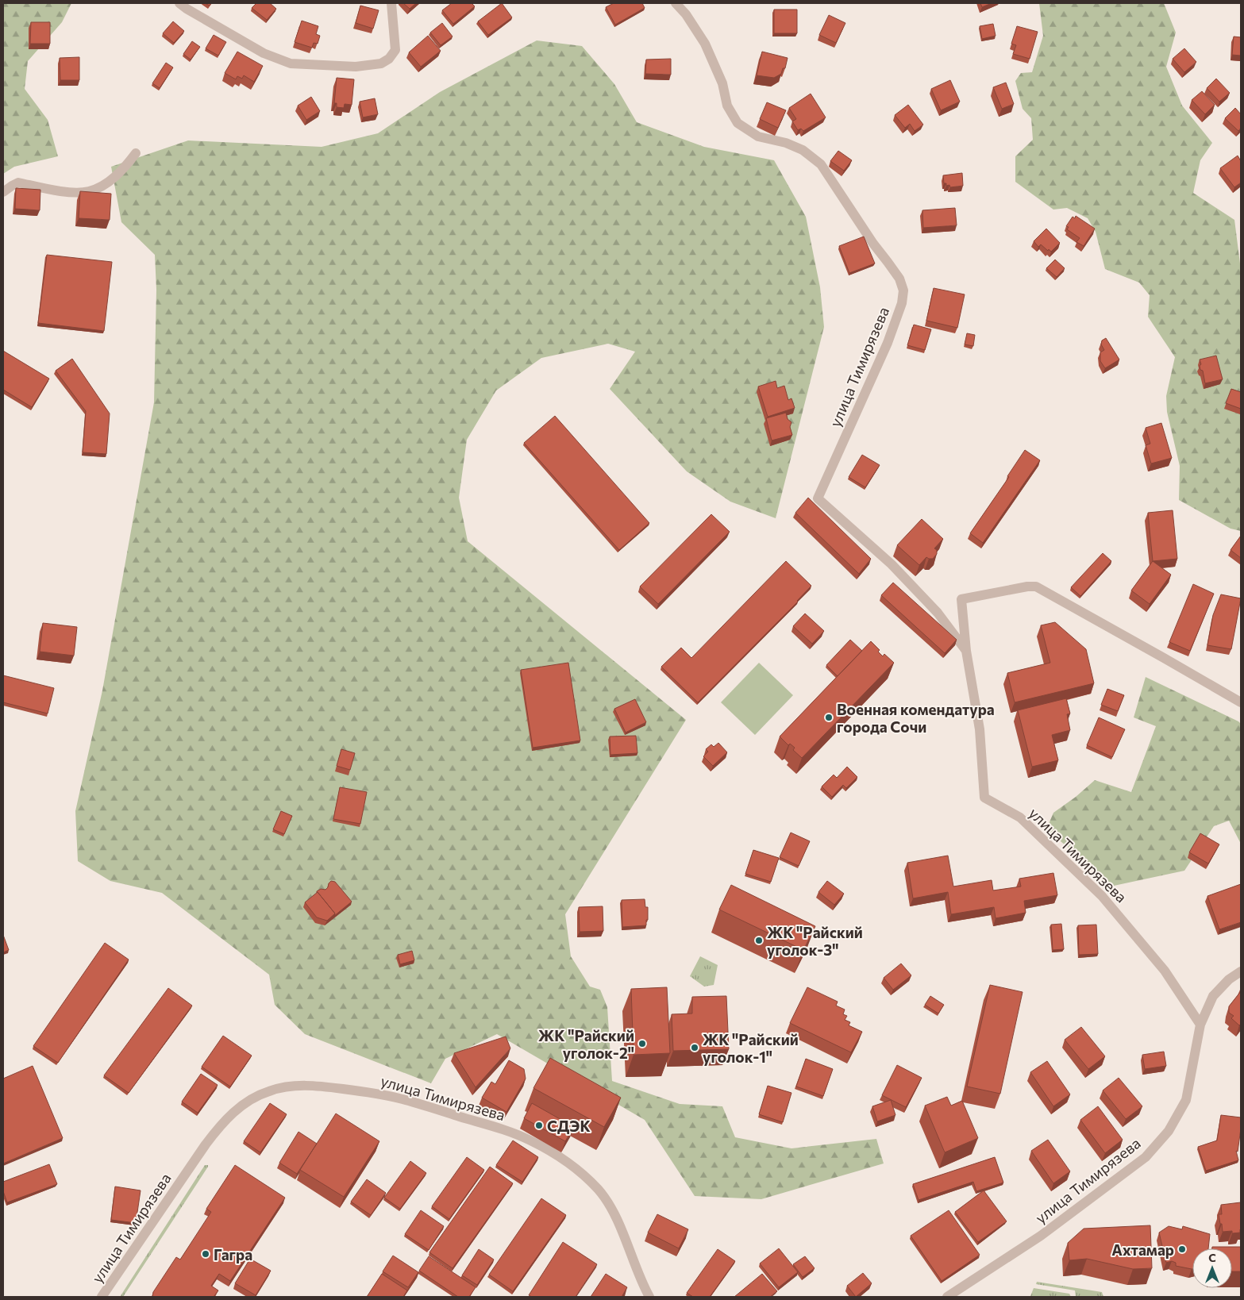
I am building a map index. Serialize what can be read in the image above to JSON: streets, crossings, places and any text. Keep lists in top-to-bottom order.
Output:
{
  "streets": {
    "street": ["улица Тимирязева"]
  },
  "places": [
    "Военная комендатура города Сочи",
    "ЖК \"Райский уголок-3\"",
    "ЖК \"Райский уголок-2\"",
    "ЖК \"Райский уголок-1\"",
    "СДЭК",
    "Ахтамар",
    "Гагра"
  ],
  "north": "top"
}
